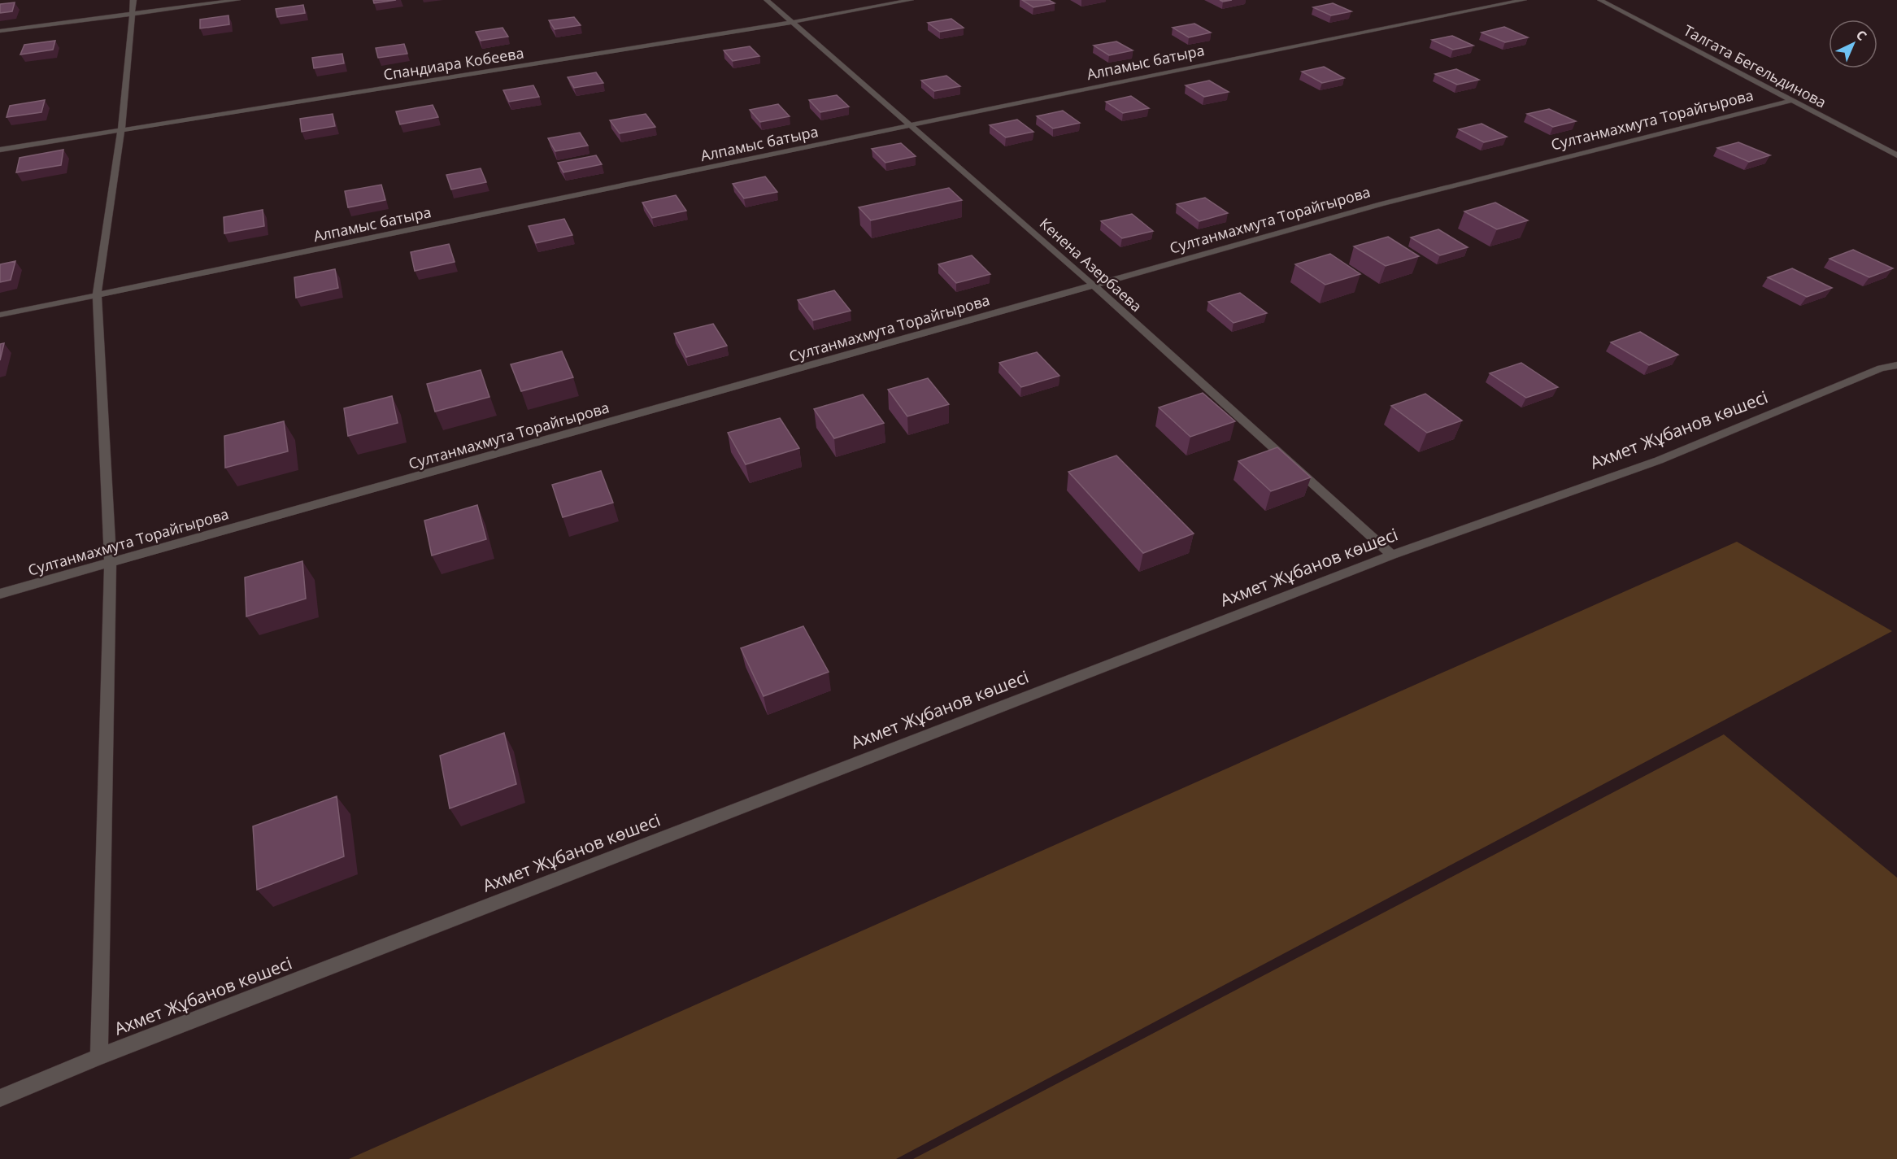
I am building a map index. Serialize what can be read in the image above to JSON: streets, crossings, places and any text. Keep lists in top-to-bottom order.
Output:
{
  "streets": {
    "street": [
      "Алпамыс батыра",
      "Спандиара Кобеева",
      "Талгата Бегельдинова",
      "Султанмахмута Торайгырова",
      "Кенена Азербаева",
      "Ахмет Жұбанов көшесі"
    ]
  },
  "crossings": [
    ["Алпамыс батыра", "Кенена Азербаева"],
    ["Спандиара Кобеева", "Кенена Азербаева"],
    ["Талгата Бегельдинова", "Султанмахмута Торайгырова"],
    ["Султанмахмута Торайгырова", "Кенена Азербаева"],
    ["Кенена Азербаева", "Ахмет Жұбанов көшесі"]
  ],
  "north": "top right"
}
